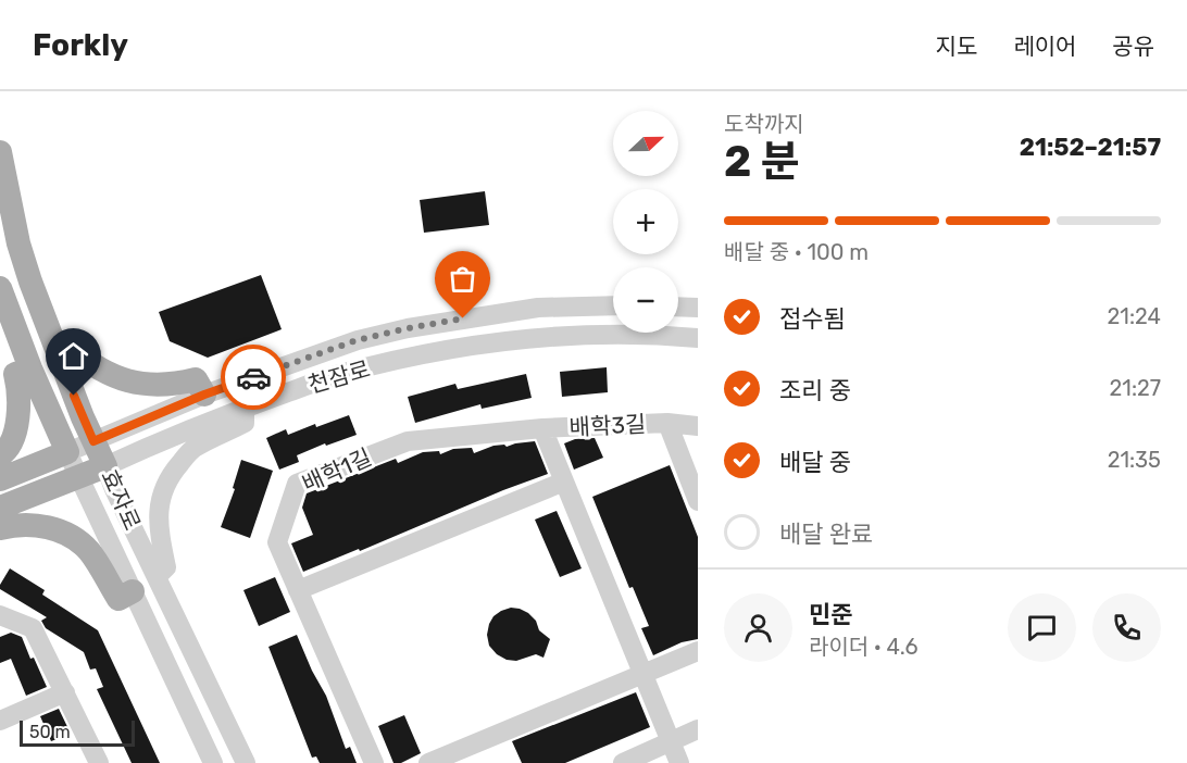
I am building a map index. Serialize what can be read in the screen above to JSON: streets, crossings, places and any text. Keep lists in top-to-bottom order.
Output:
{
  "streets": {
    "main road": ["천잠로", "효자로"],
    "street": ["배학3길", "배학1길"]
  },
  "crossings": [
    ["천잠로", "효자로"],
    ["배학3길", "배학1길"]
  ],
  "scale_bar": "50 m",
  "north": "right",
  "page": {
    "header": "Forkly",
    "nav": ["지도", "레이어", "공유"],
    "heading": ["2 분", "도착까지", "21:52–21:57"],
    "panel": ["민준", "라이더 · 4.6"],
    "map_buttons": ["+", "−"],
    "bar": "배달 중 · 100 m",
    "list": [
      ["접수됨", "21:24"],
      ["조리 중", "21:27"],
      ["배달 중", "21:35"],
      "배달 완료"
    ],
    "scale": "50 m"
  }
}
